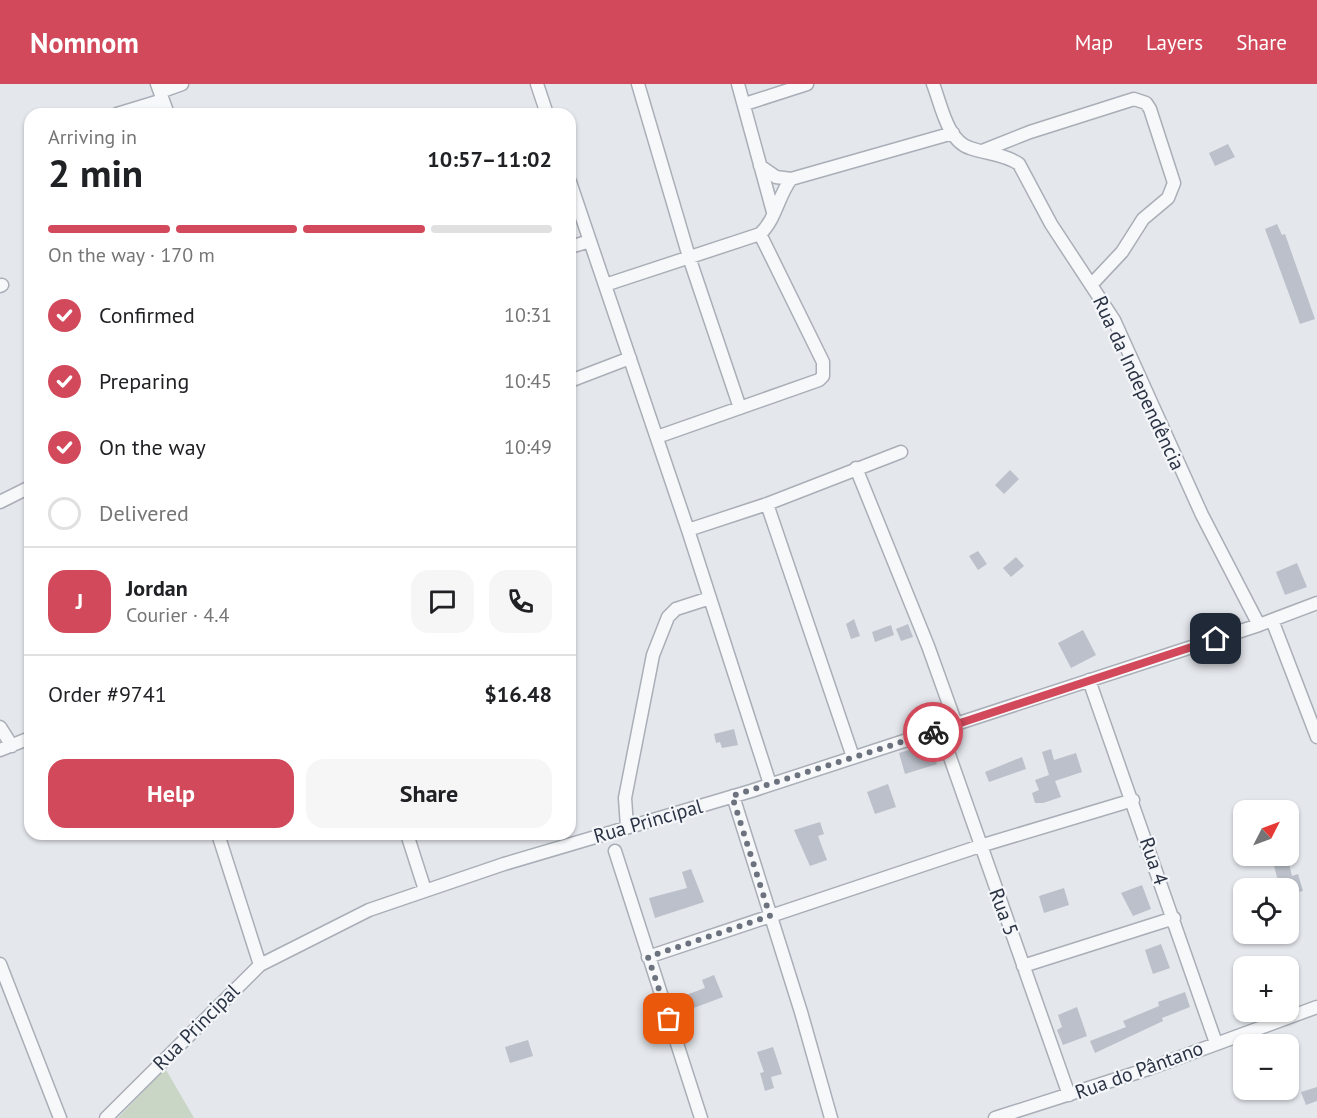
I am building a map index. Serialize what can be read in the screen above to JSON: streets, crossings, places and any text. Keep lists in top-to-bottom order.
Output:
{
  "streets": {
    "street": [
      "Rua da Independência",
      "Rua Principal",
      "Rua 4",
      "Rua 5",
      "Rua do Pântano"
    ]
  },
  "crossings": [
    ["Rua da Independência", "Rua Principal"],
    ["Rua Principal", "Rua 4"],
    ["Rua Principal", "Rua 5"],
    ["Rua 4", "Rua do Pântano"],
    ["Rua 5", "Rua do Pântano"]
  ],
  "north": "top right",
  "page": {
    "header": "Nomnom",
    "nav": ["Map", "Layers", "Share"],
    "heading": ["2 min", "Arriving in", "10:57–11:02"],
    "panel": [
      "Jordan",
      "Courier · 4.4",
      "Order #9741",
      "$16.48"
    ],
    "bar": "On the way · 170 m",
    "list": [
      ["Confirmed", "10:31"],
      ["Preparing", "10:45"],
      ["On the way", "10:49"],
      "Delivered"
    ],
    "round": "J",
    "buttons": ["Help", "Share"],
    "map_buttons": ["+", "−"]
  }
}
